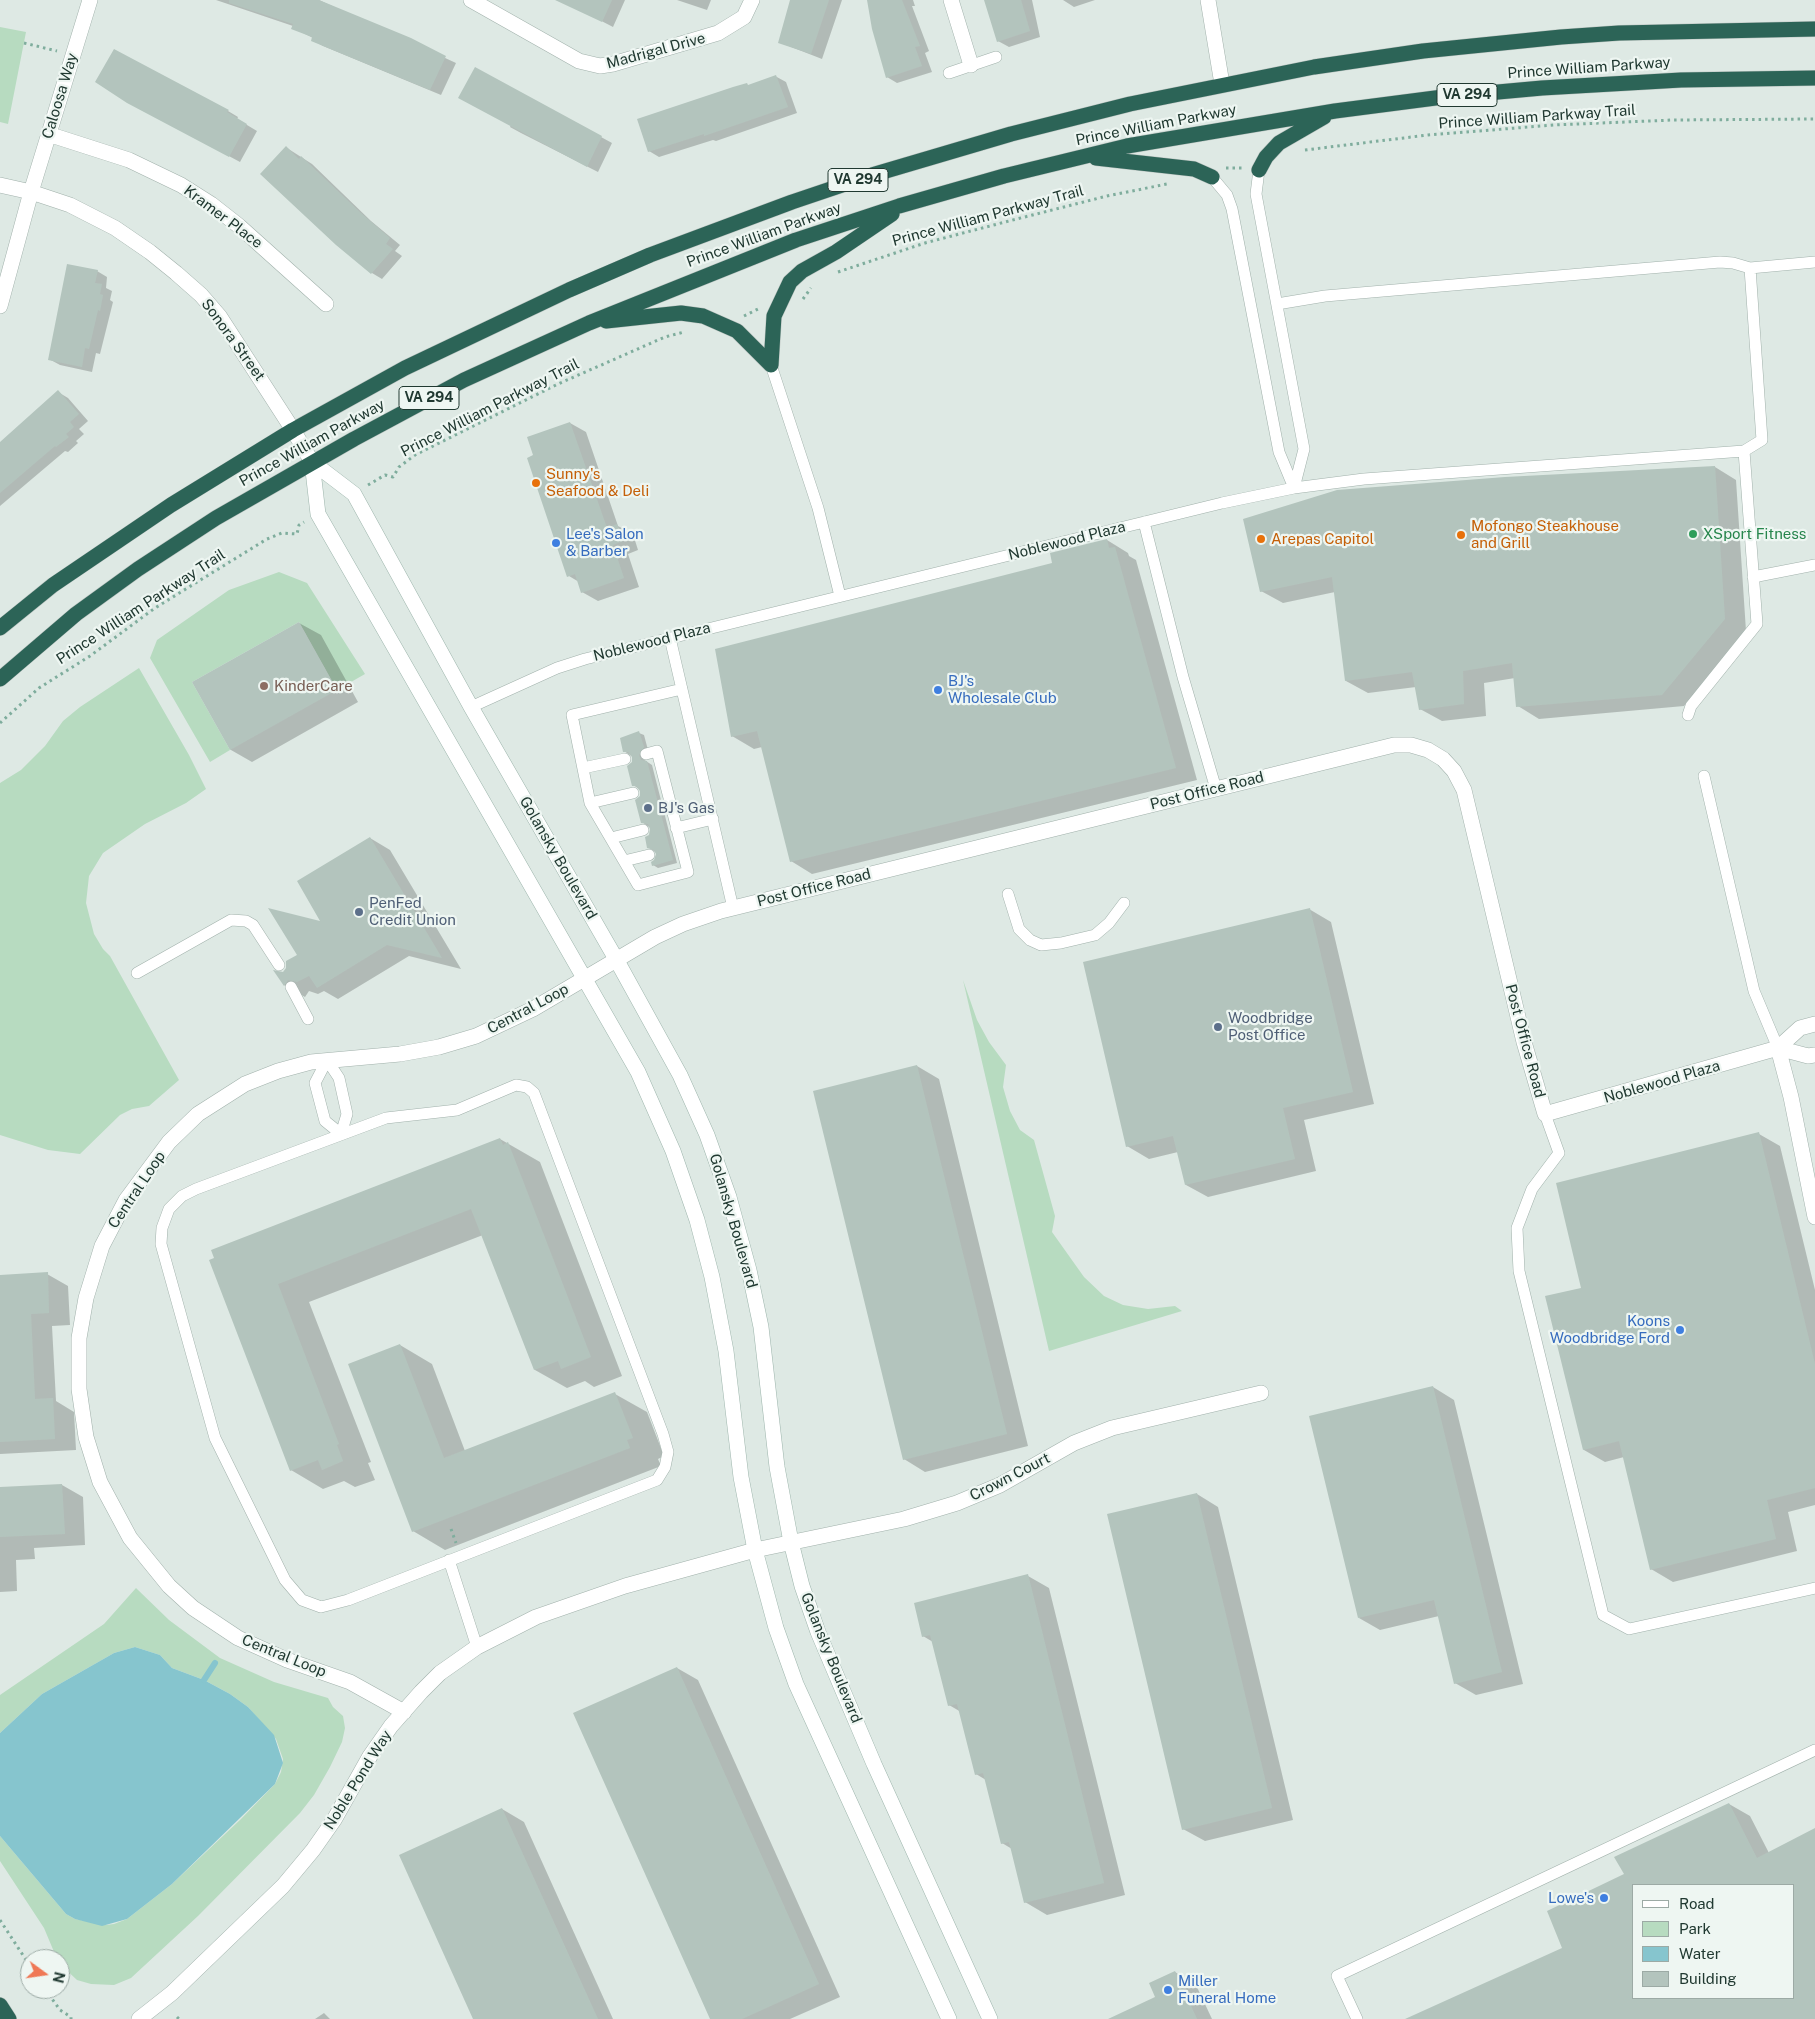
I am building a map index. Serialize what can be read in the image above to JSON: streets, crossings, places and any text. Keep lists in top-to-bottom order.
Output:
{
  "streets": {
    "highway": ["Prince William Parkway", "VA 294"],
    "street": [
      "Madrigal Drive",
      "Caloosa Way",
      "Kramer Place",
      "Sonora Street",
      "Noblewood Plaza",
      "Post Office Road",
      "Golansky Boulevard",
      "Central Loop",
      "Crown Court",
      "Noble Pond Way"
    ],
    "path": ["Prince William Parkway Trail"]
  },
  "crossings": [
    ["Prince William Parkway", "Sonora Street"],
    ["Prince William Parkway", "Golansky Boulevard"],
    ["Caloosa Way", "Kramer Place"],
    ["Caloosa Way", "Sonora Street"],
    ["Sonora Street", "Golansky Boulevard"],
    ["Noblewood Plaza", "Post Office Road"],
    ["Noblewood Plaza", "Golansky Boulevard"],
    ["Post Office Road", "Golansky Boulevard"],
    ["Post Office Road", "Central Loop"],
    ["Golansky Boulevard", "Central Loop"],
    ["Golansky Boulevard", "Crown Court"],
    ["Golansky Boulevard", "Noble Pond Way"],
    ["Central Loop", "Noble Pond Way"],
    ["Crown Court", "Noble Pond Way"]
  ],
  "places": [
    "Sunny's Seafood & Deli",
    "XSport Fitness",
    "Mofongo Steakhouse and Grill",
    "Arepas Capitol",
    "Lee's Salon & Barber",
    "KinderCare",
    "BJ's Wholesale Club",
    "BJ's Gas",
    "PenFed Credit Union",
    "Woodbridge Post Office",
    "Koons Woodbridge Ford",
    "Lowe's",
    "Miller Funeral Home"
  ],
  "legend": [
    "Road",
    "Park",
    "Water",
    "Building"
  ],
  "north": "right"
}
